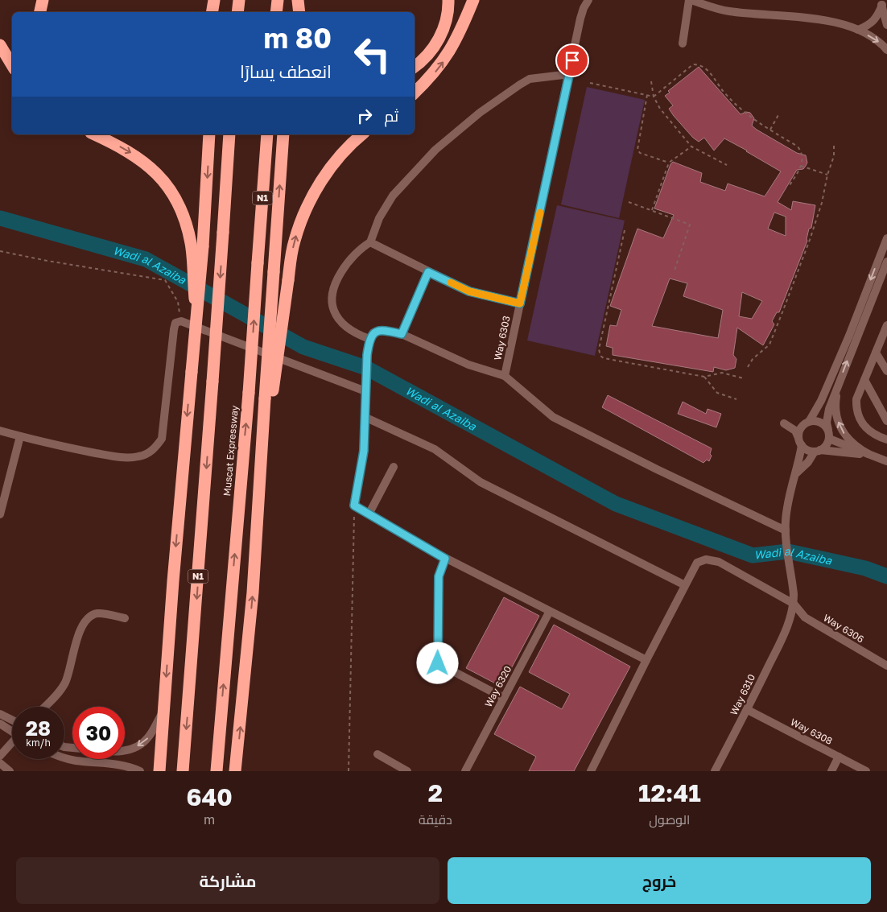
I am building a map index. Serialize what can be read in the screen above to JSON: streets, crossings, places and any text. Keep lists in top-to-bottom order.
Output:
{
  "streets": {
    "highway": ["N1", "Muscat Expressway"],
    "street": [
      "Way 6303",
      "Way 6306",
      "Way 6320",
      "Way 6310",
      "Way 6308"
    ]
  },
  "crossings": [
    ["Way 6306", "Way 6310"],
    ["Way 6310", "Way 6308"]
  ],
  "water": ["Wadi al Azaiba"],
  "page": {
    "turn": ["80 m", "انعطف يسارًا"],
    "then": "ثم",
    "speed": "28 km/h",
    "limit": "30",
    "eta": [
      "12:41",
      "الوصول",
      "2",
      "دقيقة",
      "640",
      "m"
    ],
    "buttons": ["خروج", "مشاركة"]
  }
}
